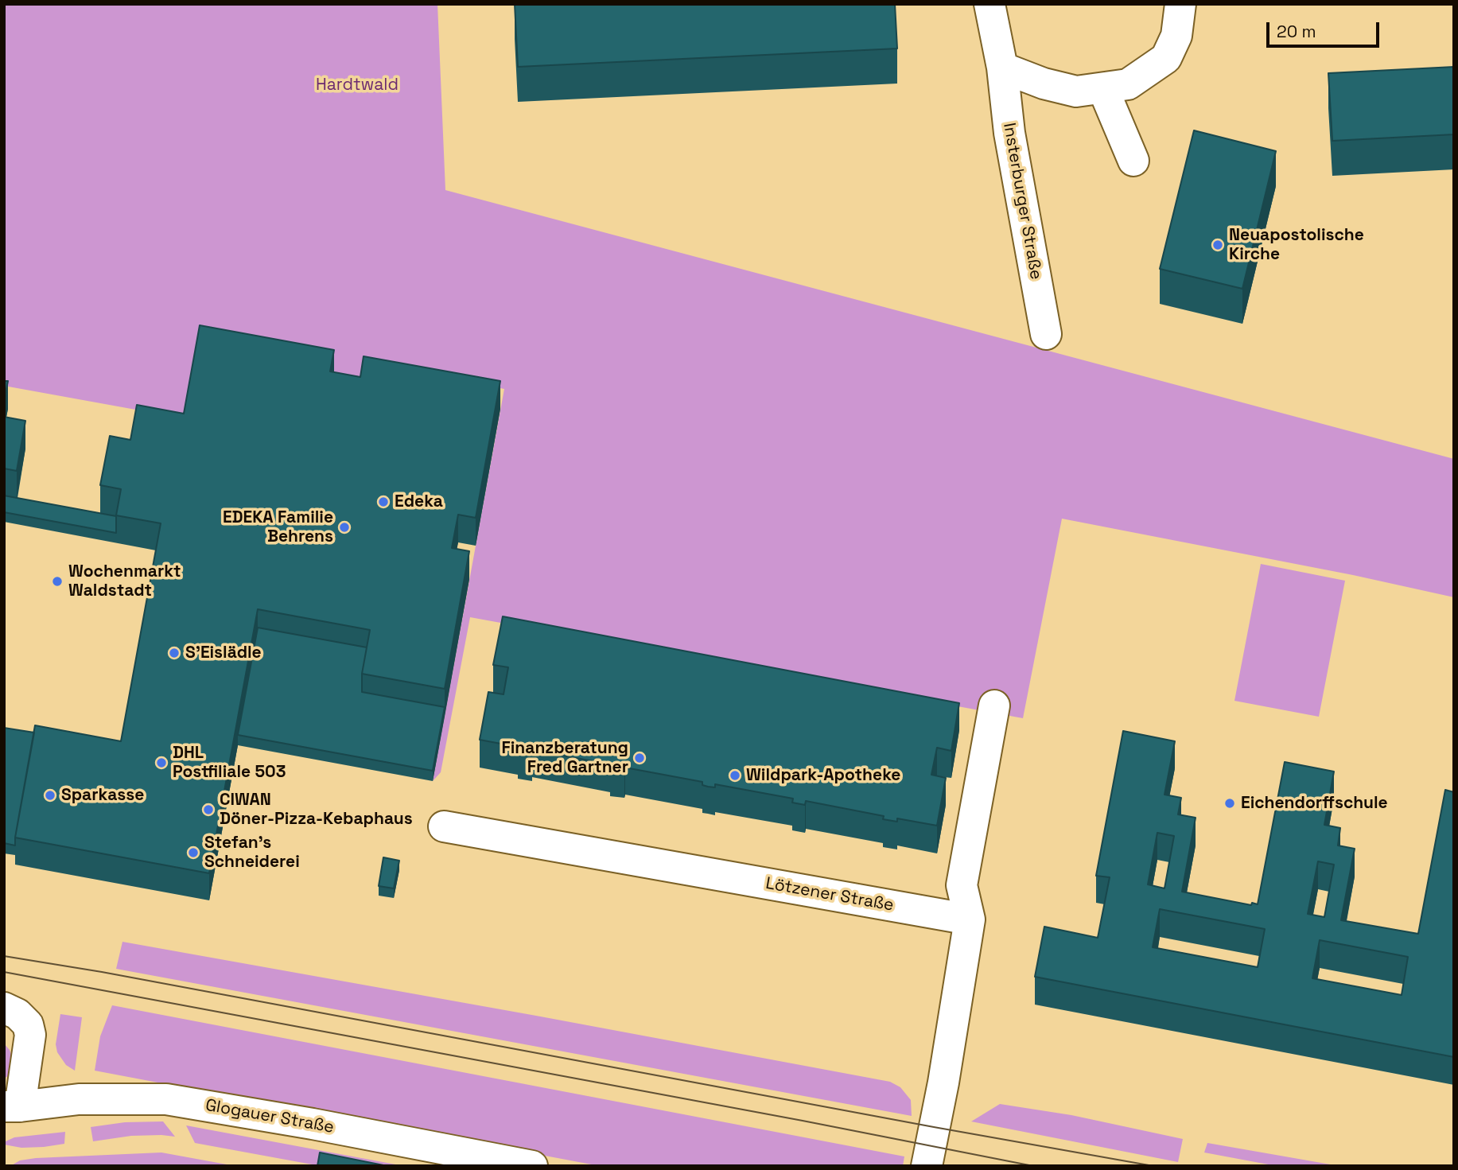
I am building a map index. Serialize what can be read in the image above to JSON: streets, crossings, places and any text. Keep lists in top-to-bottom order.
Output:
{
  "streets": {
    "street": ["Insterburger Straße", "Lötzener Straße", "Glogauer Straße"]
  },
  "parks": ["Hardtwald"],
  "places": [
    "Neuapostolische Kirche",
    "Edeka",
    "EDEKA Familie Behrens",
    "Wochenmarkt Waldstadt",
    "S'Eislädle",
    "Finanzberatung Fred Gartner",
    "DHL Postfiliale 503",
    "Wildpark-Apotheke",
    "Sparkasse",
    "Eichendorffschule",
    "CIWAN Döner-Pizza-Kebaphaus",
    "Stefan's Schneiderei"
  ],
  "scale_bar": "20 m"
}
